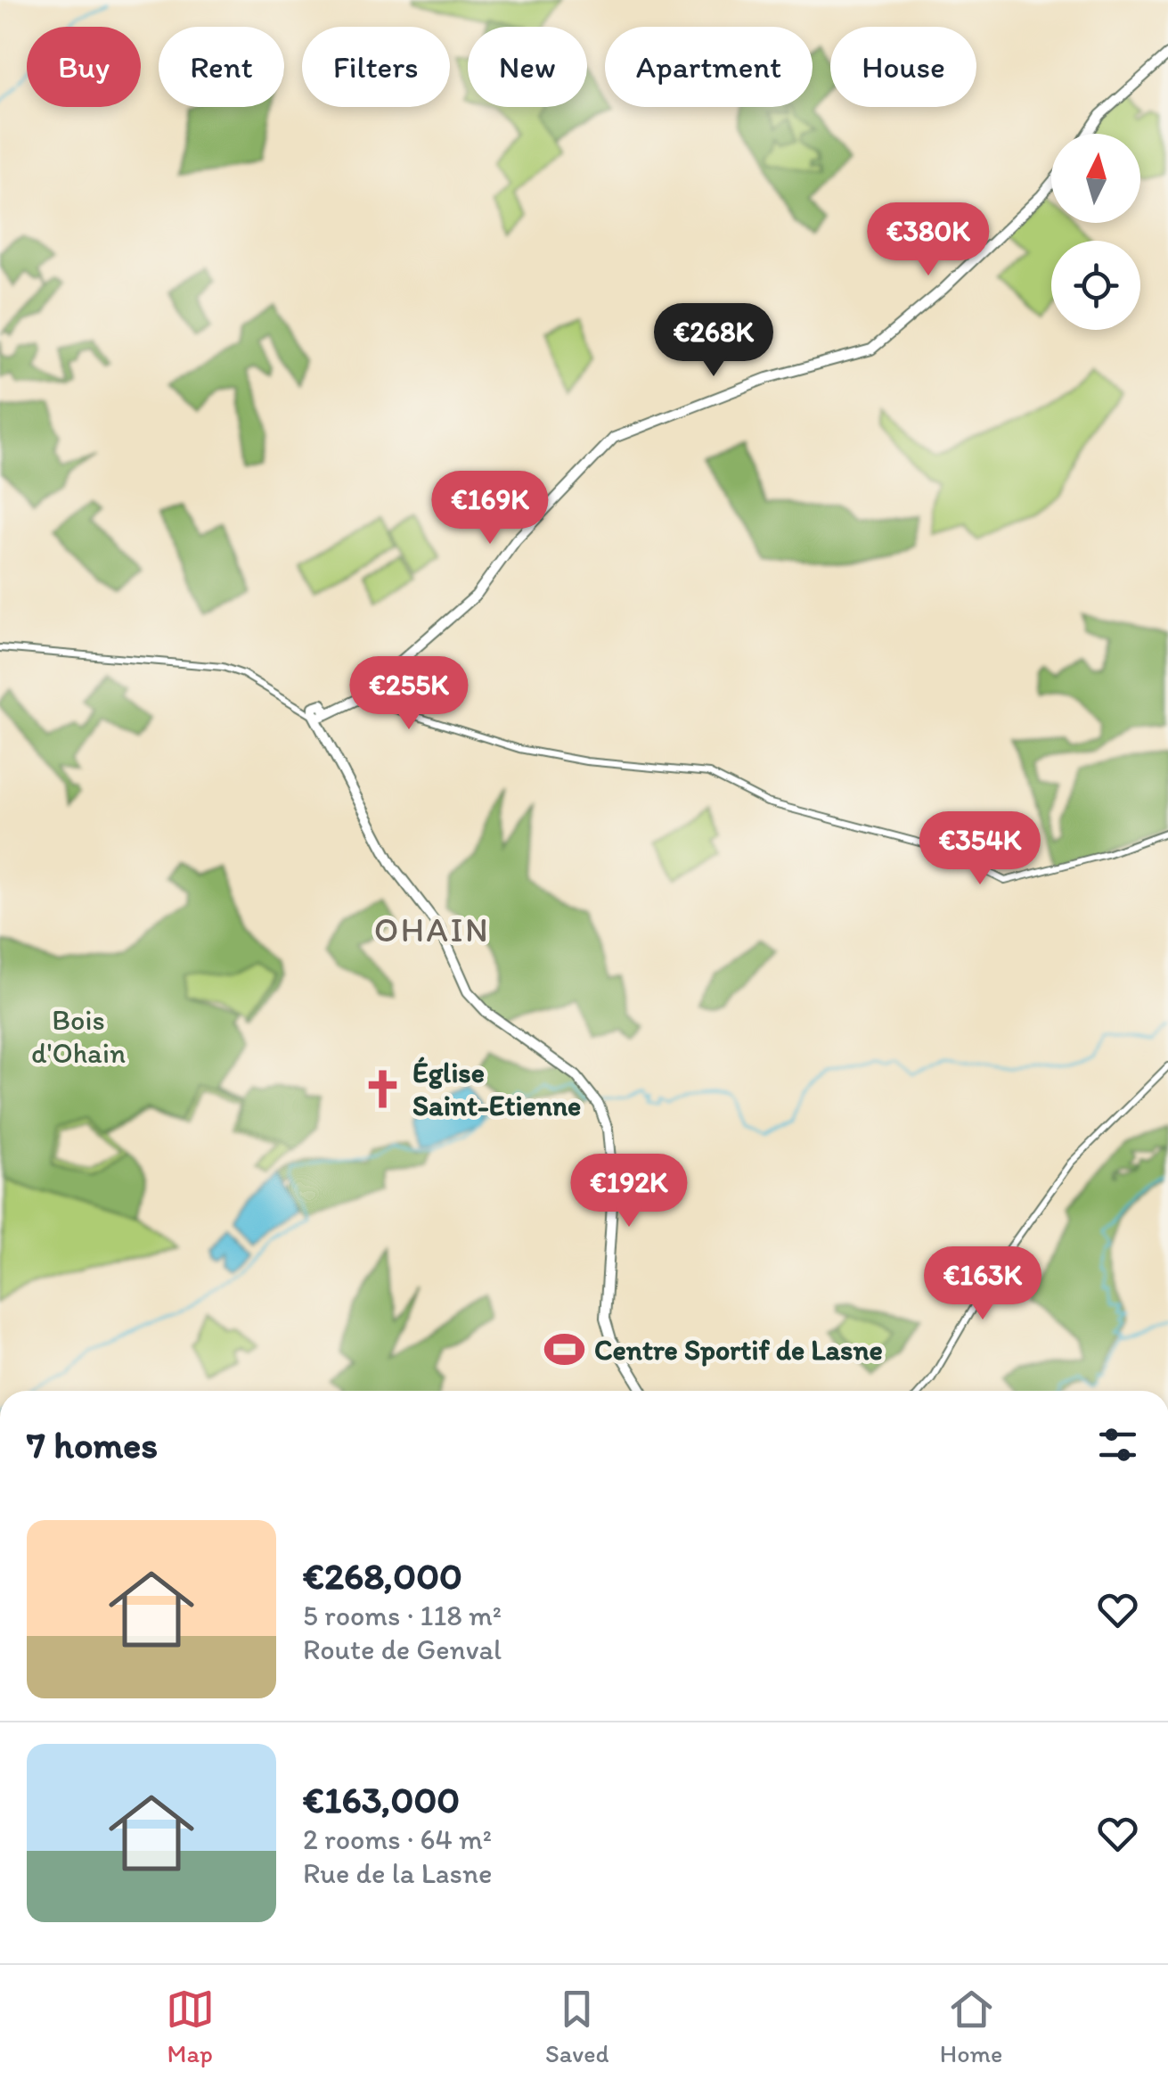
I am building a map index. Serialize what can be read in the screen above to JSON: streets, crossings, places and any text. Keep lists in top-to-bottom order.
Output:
{
  "districts": ["OHAIN"],
  "parks": ["Bois d'Ohain"],
  "places": {
    "church": ["Église Saint-Etienne"],
    "sports": ["Centre Sportif de Lasne"]
  },
  "north": "top",
  "page": {
    "chip": [
      "Buy",
      "Rent",
      "Filters",
      "New",
      "Apartment",
      "House"
    ],
    "price": [
      "€380K",
      "€268K",
      "€169K",
      "€255K",
      "€354K",
      "€192K",
      "€163K"
    ],
    "heading": "7 homes",
    "list": [
      {
        "name": "€268,000",
        "note": "5 rooms · 118 m² · Route de Genval"
      },
      {
        "name": "€163,000",
        "note": "2 rooms · 64 m² · Rue de la Lasne"
      }
    ],
    "tabs": ["Map", "Saved", "Home"]
  }
}
